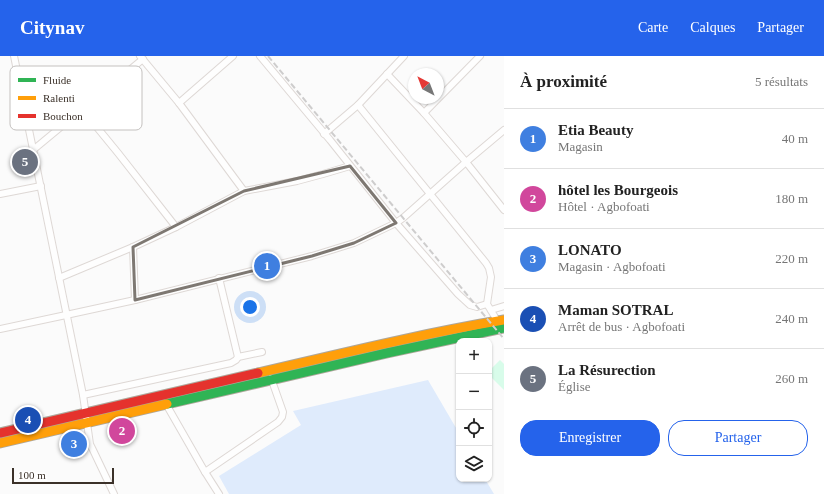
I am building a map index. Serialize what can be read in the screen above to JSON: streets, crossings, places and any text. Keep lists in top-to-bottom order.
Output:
{
  "legend": ["Fluide", "Ralenti", "Bouchon"],
  "scale_bar": "100 m",
  "north": "top left",
  "page": {
    "header": "Citynav",
    "nav": ["Carte", "Calques", "Partager"],
    "heading": ["À proximité", "5 résultats"],
    "list": [
      {
        "mark": "1",
        "name": "Etia Beauty",
        "note": "Magasin",
        "value": "40 m"
      },
      {
        "mark": "2",
        "name": "hôtel les Bourgeois",
        "note": "Hôtel · Agbofoati",
        "value": "180 m"
      },
      {
        "mark": "3",
        "name": "LONATO",
        "note": "Magasin · Agbofoati",
        "value": "220 m"
      },
      {
        "mark": "4",
        "name": "Maman SOTRAL",
        "note": "Arrêt de bus · Agbofoati",
        "value": "240 m"
      },
      {
        "mark": "5",
        "name": "La Résurection",
        "note": "Église",
        "value": "260 m"
      }
    ],
    "pins": [
      "5",
      "1",
      "4",
      "2",
      "3"
    ],
    "map_buttons": ["+", "−"],
    "buttons": ["Enregistrer", "Partager"],
    "scale": "100 m"
  }
}
